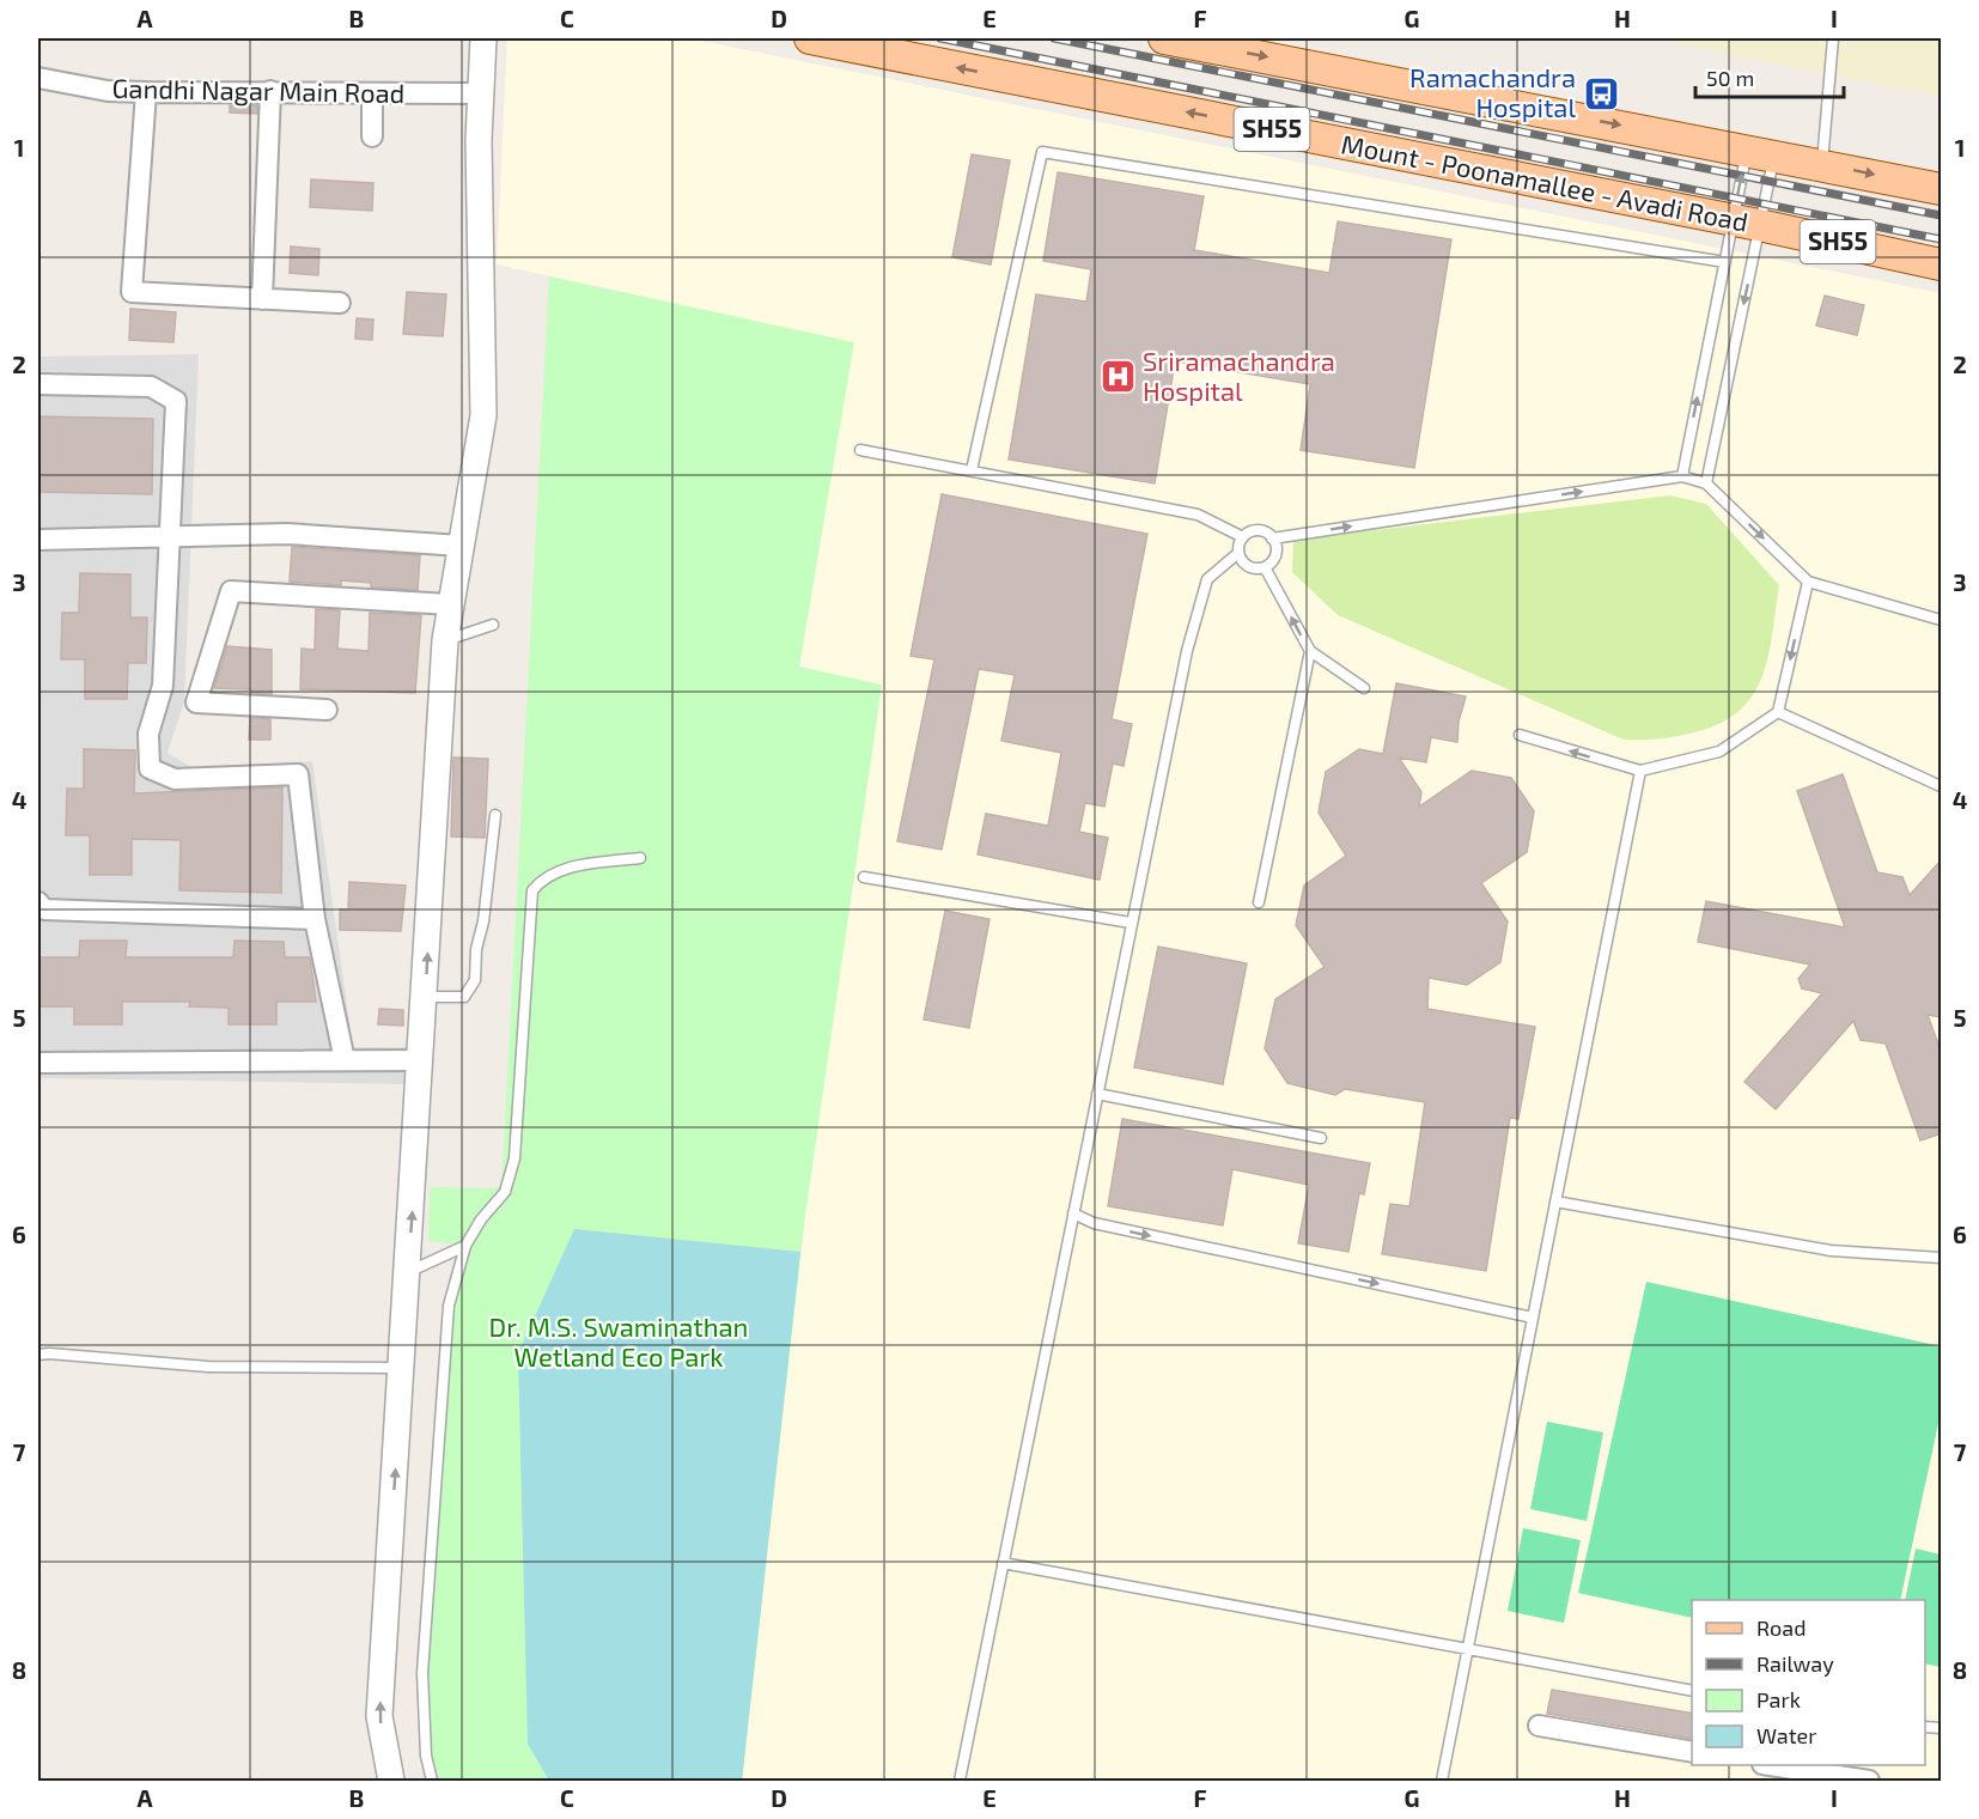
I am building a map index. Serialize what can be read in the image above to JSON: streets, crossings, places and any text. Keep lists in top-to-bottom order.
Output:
{
  "streets": {
    "main road": ["SH55", "Mount - Poonamallee - Avadi Road"],
    "street": ["Gandhi Nagar Main Road"]
  },
  "parks": ["Dr. M.S. Swaminathan Wetland Eco Park"],
  "places": {
    "bus stop": ["Ramachandra Hospital"],
    "hospital": ["Sriramachandra Hospital"]
  },
  "legend": [
    "Road",
    "Railway",
    "Park",
    "Water"
  ],
  "scale_bar": "50 m",
  "grid": {
    "columns": [
      "A",
      "B",
      "C",
      "D",
      "E",
      "F",
      "G",
      "H",
      "I"
    ],
    "rows": [
      "1",
      "2",
      "3",
      "4",
      "5",
      "6",
      "7",
      "8"
    ]
  }
}
